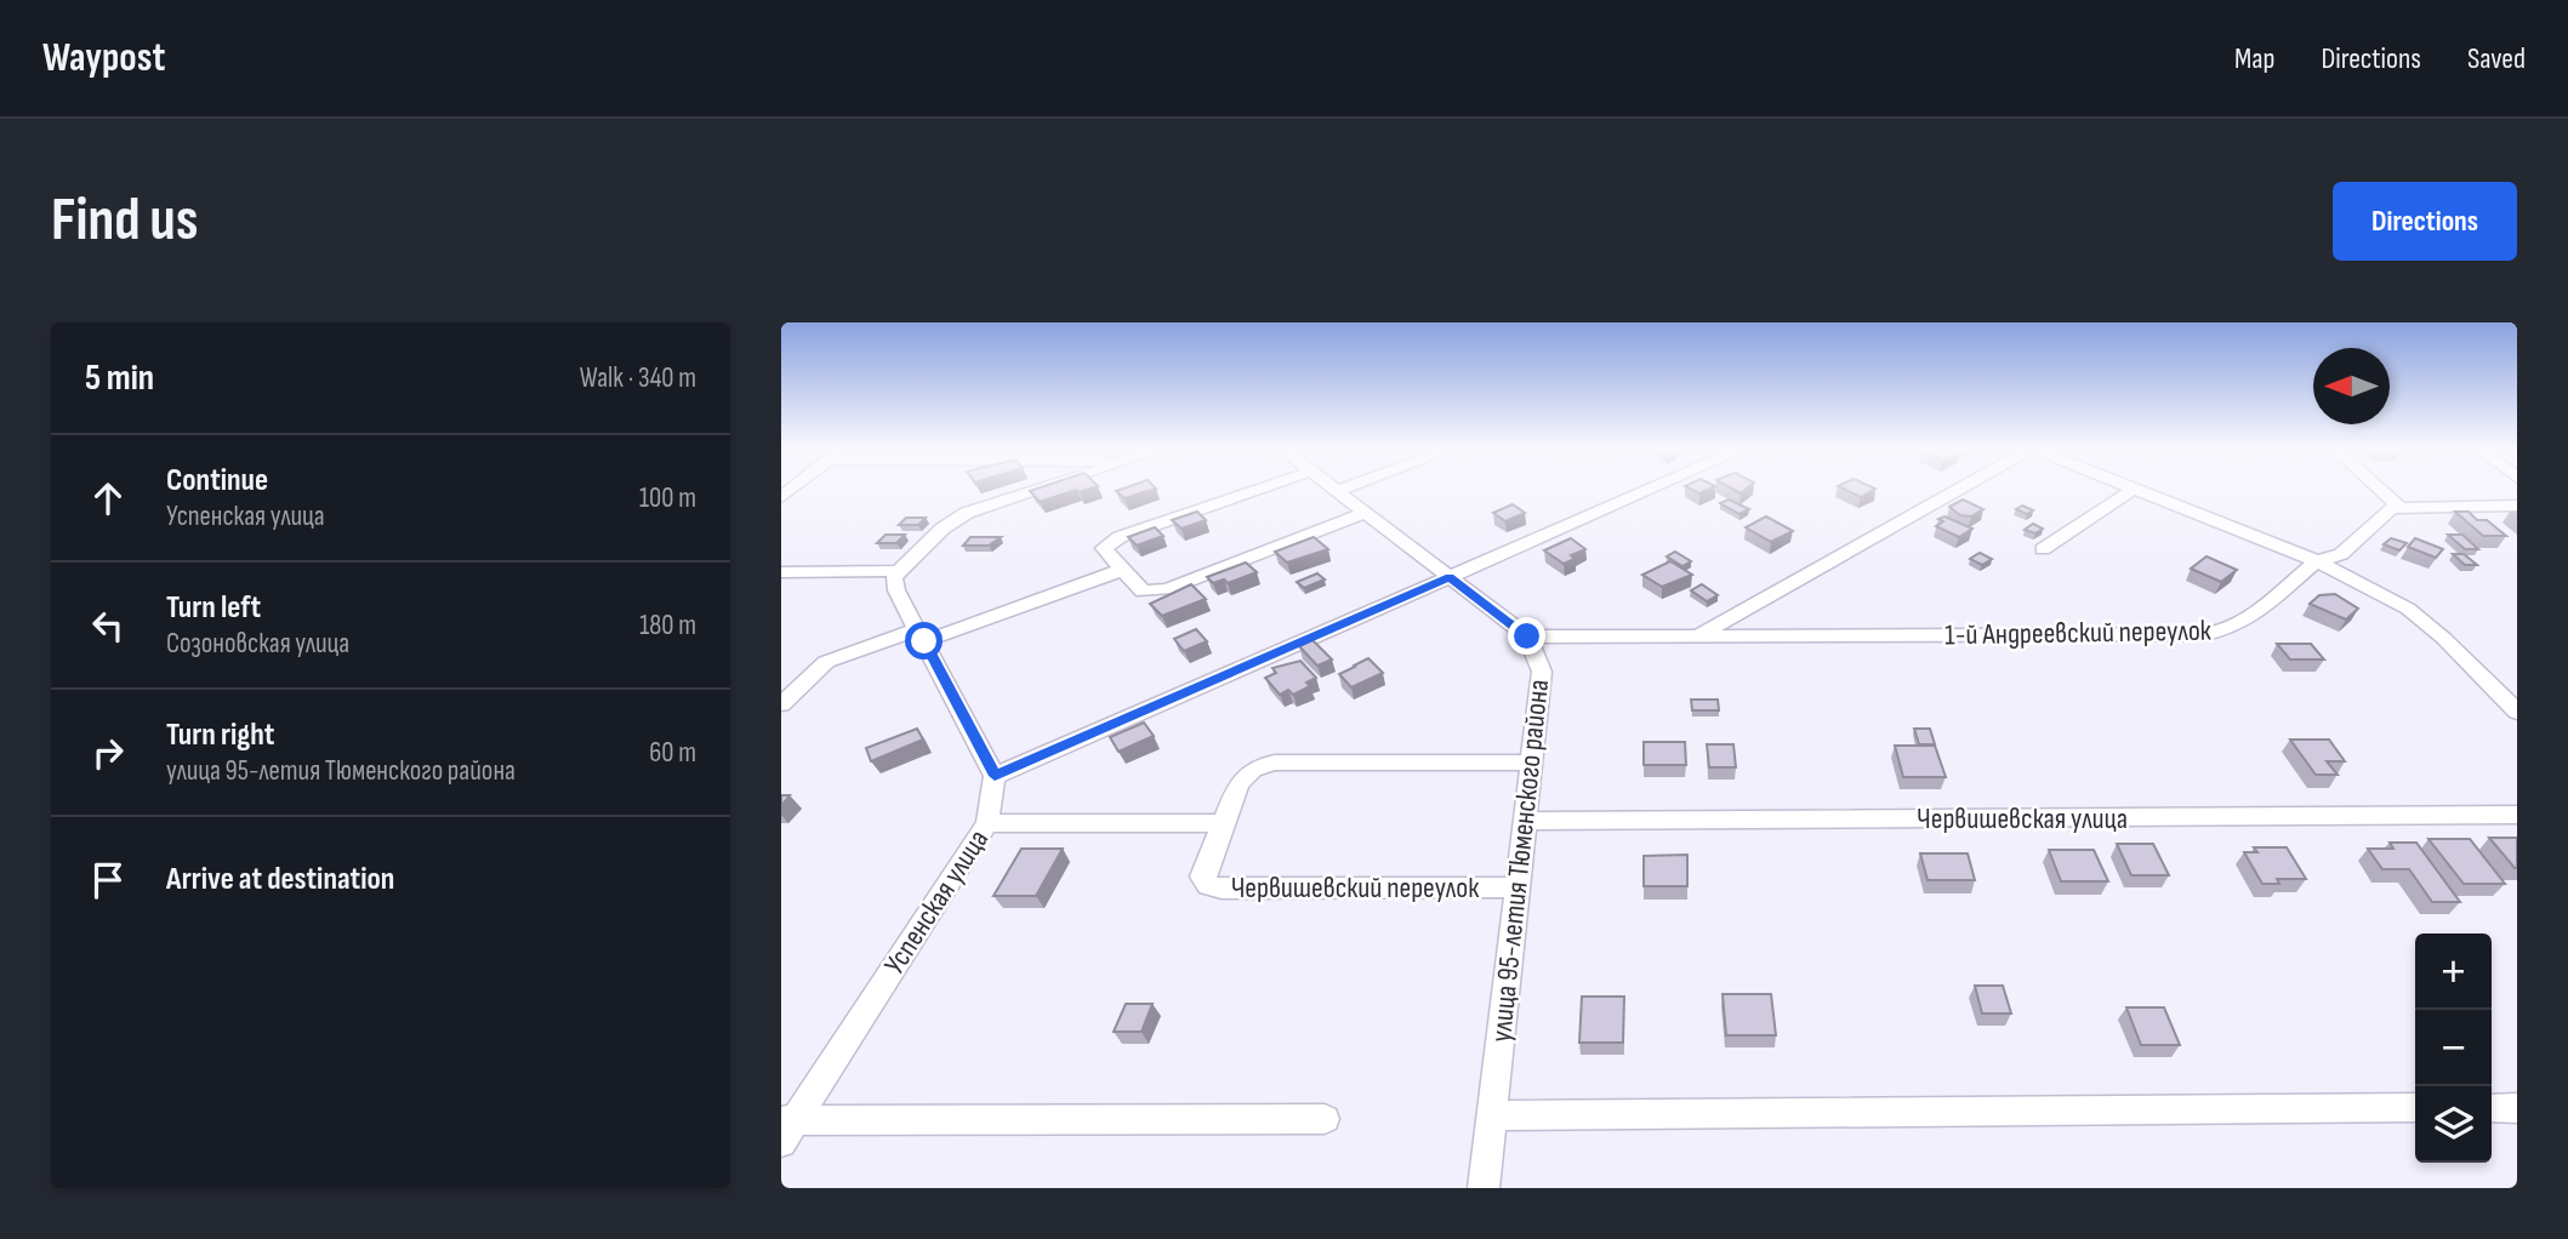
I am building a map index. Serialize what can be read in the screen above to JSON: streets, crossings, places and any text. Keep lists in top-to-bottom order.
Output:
{
  "streets": {
    "street": [
      "1-й Андреевский переулок",
      "Червишевская улица",
      "улица 95-летия Тюменского района",
      "Червишевский переулок",
      "Успенская улица"
    ]
  },
  "crossings": [
    ["1-й Андреевский переулок", "улица 95-летия Тюменского района"],
    ["Червишевская улица", "улица 95-летия Тюменского района"],
    ["улица 95-летия Тюменского района", "Червишевский переулок"]
  ],
  "north": "left",
  "page": {
    "header": "Waypost",
    "nav": ["Map", "Directions", "Saved"],
    "buttons": "Directions",
    "title": "Find us",
    "heading": ["5 min", "Walk · 340 m"],
    "list": [
      ["Continue", "Успенская улица", "100 m"],
      ["Turn left", "Созоновская улица", "180 m"],
      ["Turn right", "улица 95-летия Тюменского района", "60 m"],
      "Arrive at destination"
    ],
    "map_buttons": ["+", "−"]
  }
}
